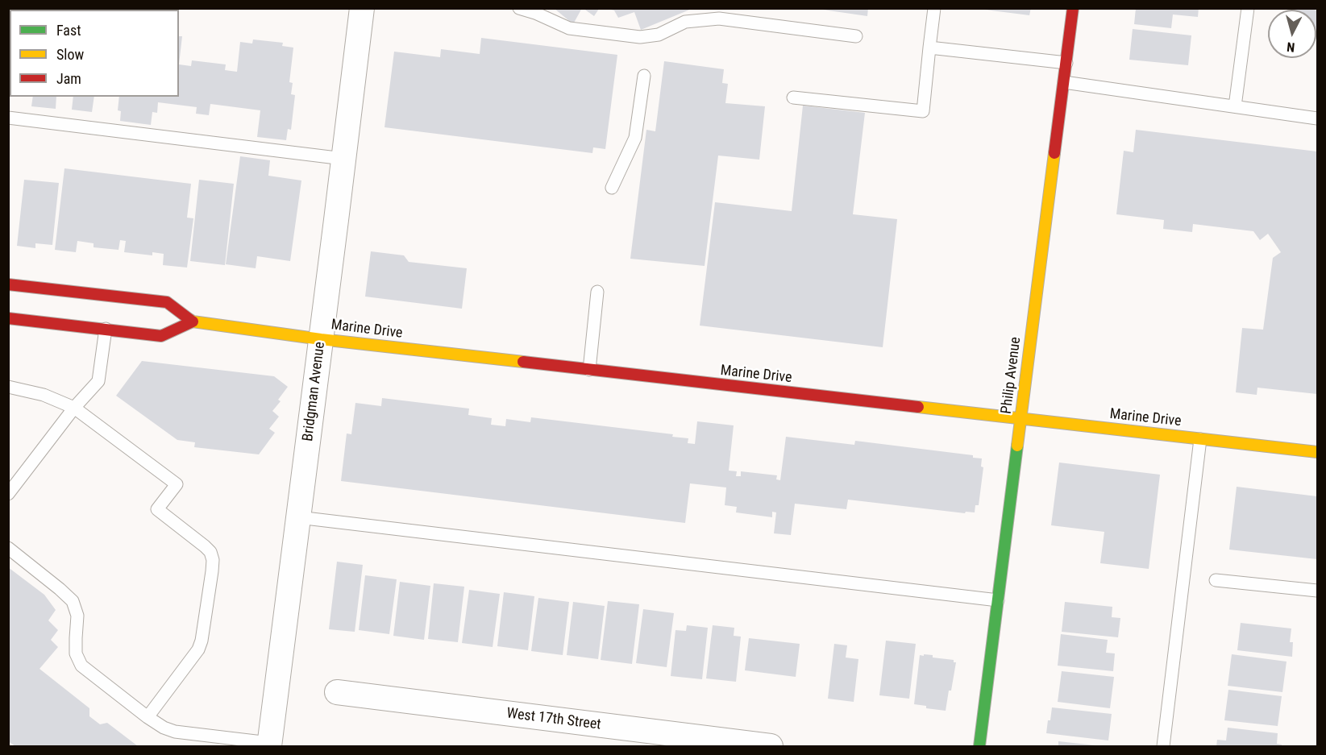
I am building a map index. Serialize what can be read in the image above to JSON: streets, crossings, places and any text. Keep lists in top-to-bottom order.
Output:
{
  "streets": {
    "main road": ["Marine Drive", "Philip Avenue"],
    "street": ["Bridgman Avenue", "West 17th Street"]
  },
  "crossings": [
    ["Marine Drive", "Philip Avenue"],
    ["Marine Drive", "Bridgman Avenue"]
  ],
  "legend": ["Fast", "Slow", "Jam"],
  "north": "bottom"
}
